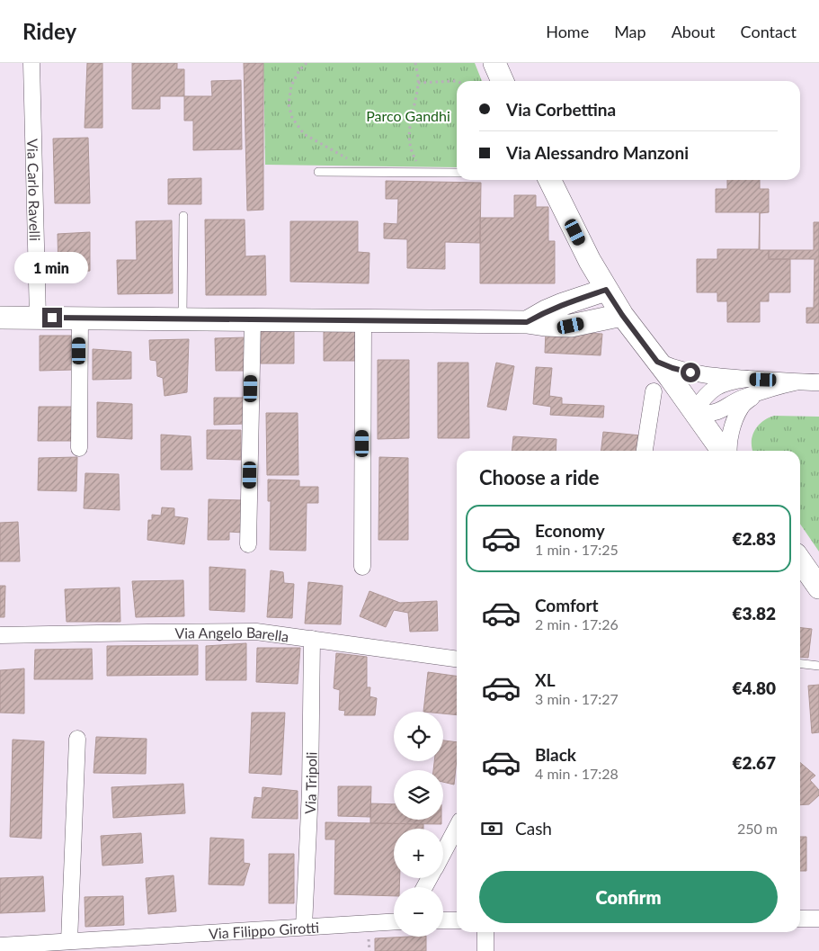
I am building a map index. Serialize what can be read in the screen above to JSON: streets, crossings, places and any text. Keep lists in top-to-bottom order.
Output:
{
  "streets": {
    "street": [
      "Via Carlo Ravelli",
      "Via Angelo Barella",
      "Via Tripoli",
      "Via Filippo Girotti"
    ]
  },
  "crossings": [
    ["Via Angelo Barella", "Via Tripoli"],
    ["Via Tripoli", "Via Filippo Girotti"]
  ],
  "parks": ["Parco Gandhi"],
  "page": {
    "header": "Ridey",
    "nav": [
      "Home",
      "Map",
      "About",
      "Contact"
    ],
    "banner": ["Via Corbettina", "Via Alessandro Manzoni"],
    "bubble": "1 min",
    "heading": "Choose a ride",
    "list": [
      {
        "name": "Economy",
        "note": "1 min · 17:25",
        "value": "€2.83"
      },
      {
        "name": "Comfort",
        "note": "2 min · 17:26",
        "value": "€3.82"
      },
      {
        "name": "XL",
        "note": "3 min · 17:27",
        "value": "€4.80"
      },
      {
        "name": "Black",
        "note": "4 min · 17:28",
        "value": "€2.67"
      }
    ],
    "map_buttons": ["+", "−"],
    "pay": ["Cash", "250 m"],
    "buttons": "Confirm"
  }
}
